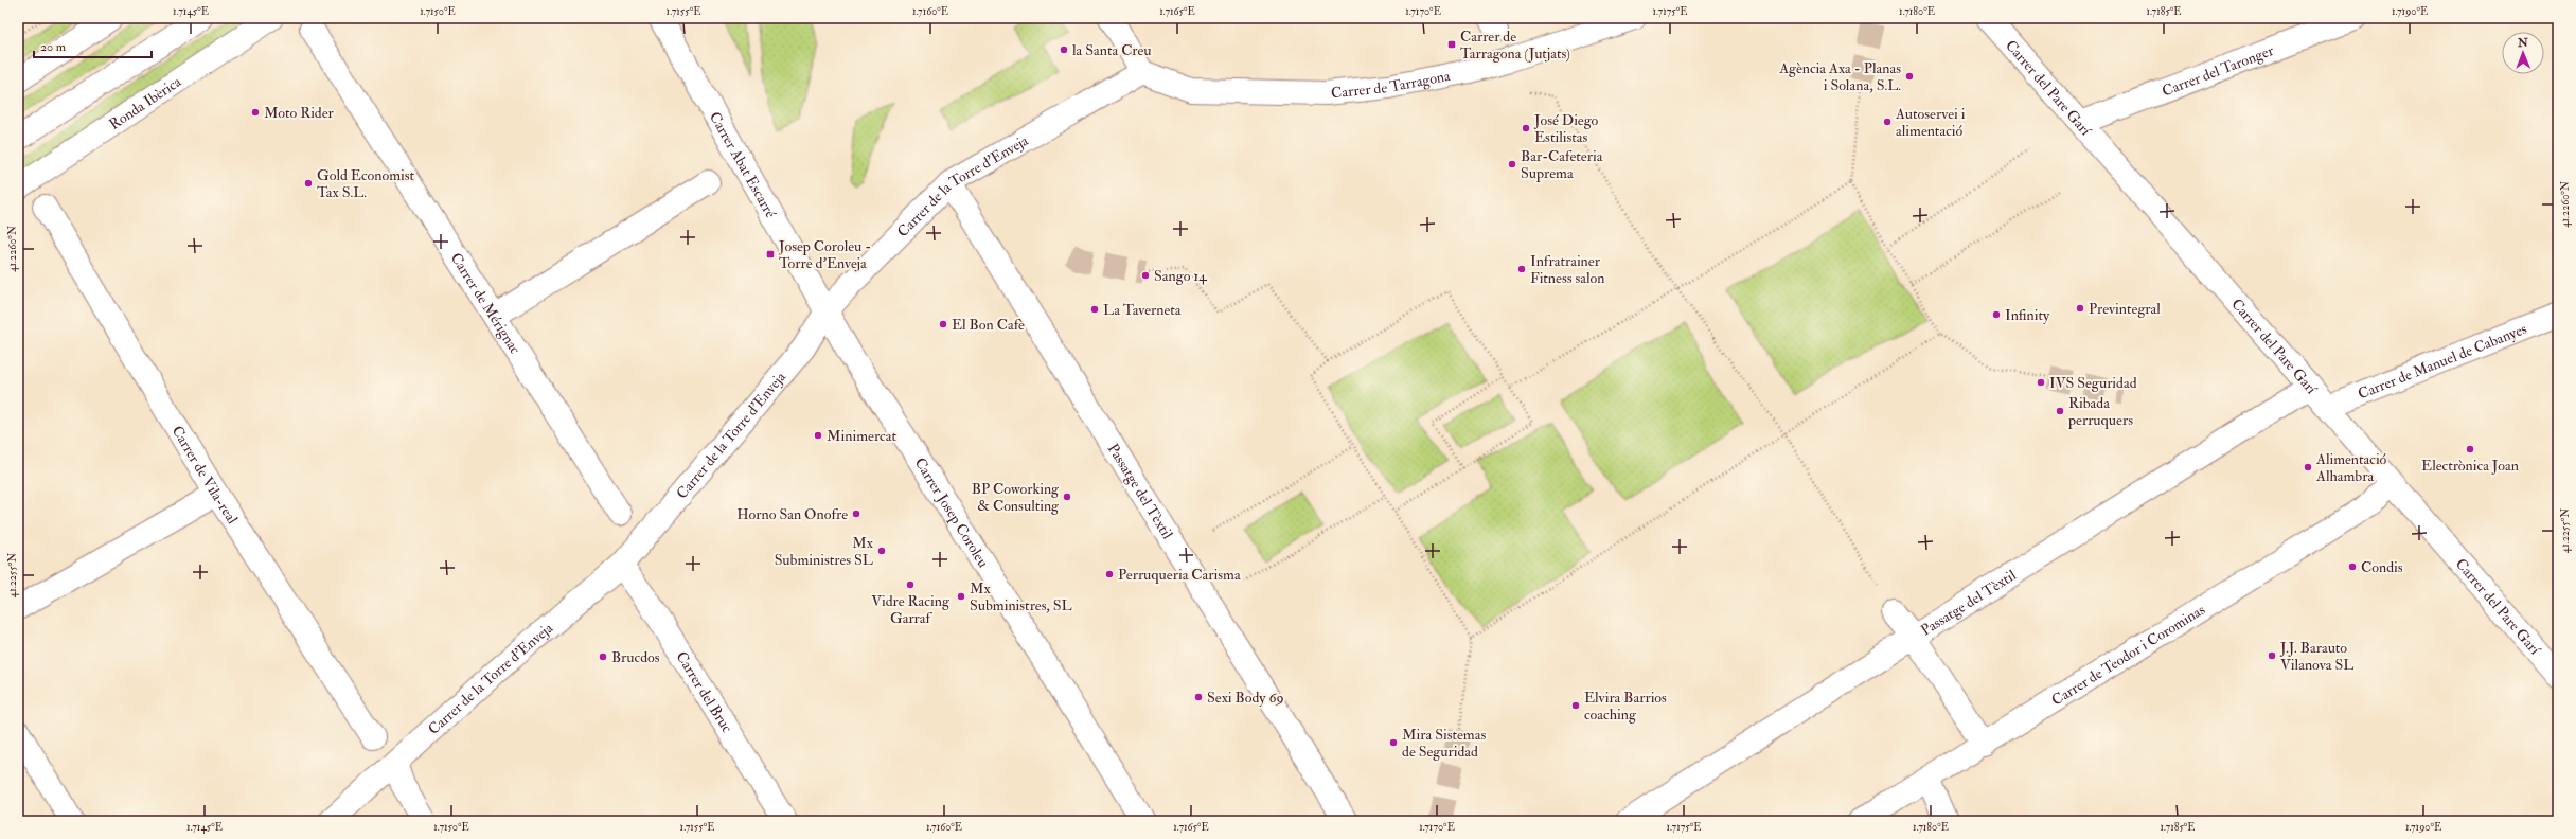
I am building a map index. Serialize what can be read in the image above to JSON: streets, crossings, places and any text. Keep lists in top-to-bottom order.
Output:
{
  "streets": {
    "street": [
      "Carrer del Taronger",
      "Carrer de Tarragona",
      "Carrer del Pare Garí",
      "Ronda Ibèrica",
      "Carrer Abat Escarré",
      "Carrer de la Torre d'Enveja",
      "Carrer de Mérignac",
      "Carrer de Manuel de Cabanyes",
      "Carrer de Vila-real",
      "Passatge del Tèxtil",
      "Carrer Josep Coroleu",
      "Carrer de Teodor i Corominas",
      "Carrer del Bruc"
    ]
  },
  "crossings": [
    ["Carrer del Taronger", "Carrer del Pare Garí"],
    ["Carrer de Tarragona", "Carrer de la Torre d'Enveja"],
    ["Carrer del Pare Garí", "Carrer de Manuel de Cabanyes"],
    ["Carrer del Pare Garí", "Passatge del Tèxtil"],
    ["Carrer del Pare Garí", "Carrer de Teodor i Corominas"],
    ["Carrer Abat Escarré", "Carrer de la Torre d'Enveja"],
    ["Carrer Abat Escarré", "Carrer Josep Coroleu"],
    ["Carrer de la Torre d'Enveja", "Passatge del Tèxtil"],
    ["Carrer de la Torre d'Enveja", "Carrer Josep Coroleu"],
    ["Carrer de la Torre d'Enveja", "Carrer del Bruc"]
  ],
  "places": {
    "transit": ["Carrer de Tarragona (Jutjats)", "Josep Coroleu - Torre d'Enveja"],
    "other": [
      "la Santa Creu",
      "Agència Axa - Planas i Solana, S.L.",
      "Moto Rider",
      "Autoservei i alimentació",
      "José Diego Estilistas",
      "Bar-Cafeteria Suprema",
      "Gold Economist Tax S.L.",
      "Infratrainer Fitness salon",
      "Sango 14",
      "Previntegral",
      "La Taverneta",
      "Infinity",
      "El Bon Cafè",
      "IVS Seguridad",
      "Ribada perruquers",
      "Minimercat",
      "Electrònica Joan",
      "Alimentació Alhambra",
      "BP Coworking & Consulting",
      "Horno San Onofre",
      "Mx Subministres SL",
      "Condis",
      "Perruqueria Carisma",
      "Vidre Racing Garraf",
      "Mx Subministres, SL",
      "J.J. Barauto Vilanova SL",
      "Brucdos",
      "Sexi Body 69",
      "Elvira Barrios coaching",
      "Mira Sistemas de Seguridad"
    ]
  },
  "scale_bar": "20 m",
  "north": "top",
  "coordinates": [
    "1.7145°E",
    "1.7150°E",
    "1.7155°E",
    "1.7160°E",
    "1.7165°E",
    "1.7170°E",
    "1.7175°E",
    "1.7180°E",
    "1.7185°E",
    "1.7190°E",
    "41.2260°N",
    "41.2255°N"
  ]
}
